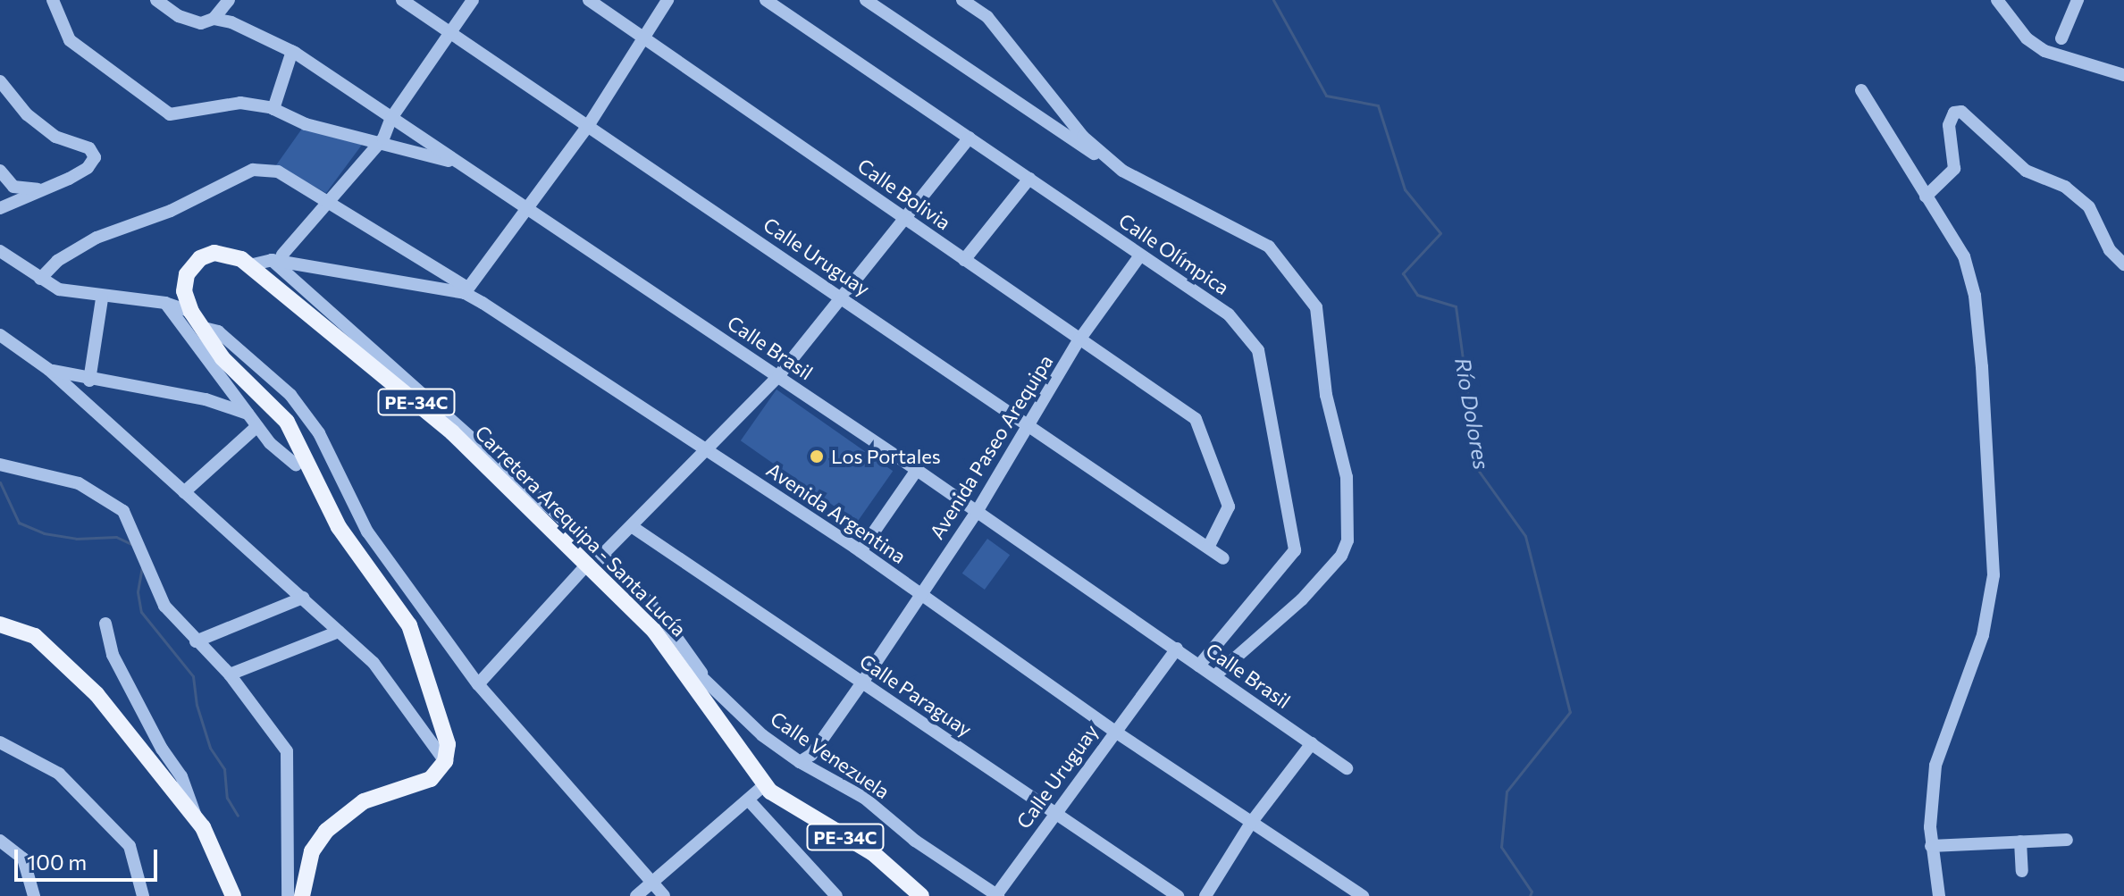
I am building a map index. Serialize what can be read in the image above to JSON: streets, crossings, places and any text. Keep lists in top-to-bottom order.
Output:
{
  "streets": {
    "main road": ["PE-34C", "Carretera Arequipa - Santa Lucía"],
    "street": [
      "Calle Bolivia",
      "Calle Olímpica",
      "Calle Uruguay",
      "Calle Brasil",
      "Avenida Paseo Arequipa",
      "Avenida Argentina",
      "Calle Paraguay",
      "Calle Venezuela"
    ]
  },
  "crossings": [
    ["Calle Bolivia", "Calle Uruguay"],
    ["Calle Bolivia", "Avenida Paseo Arequipa"],
    ["Calle Olímpica", "Calle Brasil"],
    ["Calle Olímpica", "Avenida Paseo Arequipa"],
    ["Calle Uruguay", "Calle Brasil"],
    ["Calle Uruguay", "Avenida Paseo Arequipa"],
    ["Calle Uruguay", "Avenida Argentina"],
    ["Calle Uruguay", "Calle Paraguay"],
    ["Calle Uruguay", "Calle Venezuela"],
    ["Calle Brasil", "Avenida Paseo Arequipa"],
    ["Avenida Paseo Arequipa", "Avenida Argentina"],
    ["Avenida Paseo Arequipa", "Calle Paraguay"],
    ["Avenida Paseo Arequipa", "Calle Venezuela"],
    ["Avenida Argentina", "Carretera Arequipa - Santa Lucía"],
    ["Carretera Arequipa - Santa Lucía", "Calle Venezuela"]
  ],
  "water": ["Río Dolores"],
  "places": ["Los Portales"],
  "scale_bar": "100 m"
}
